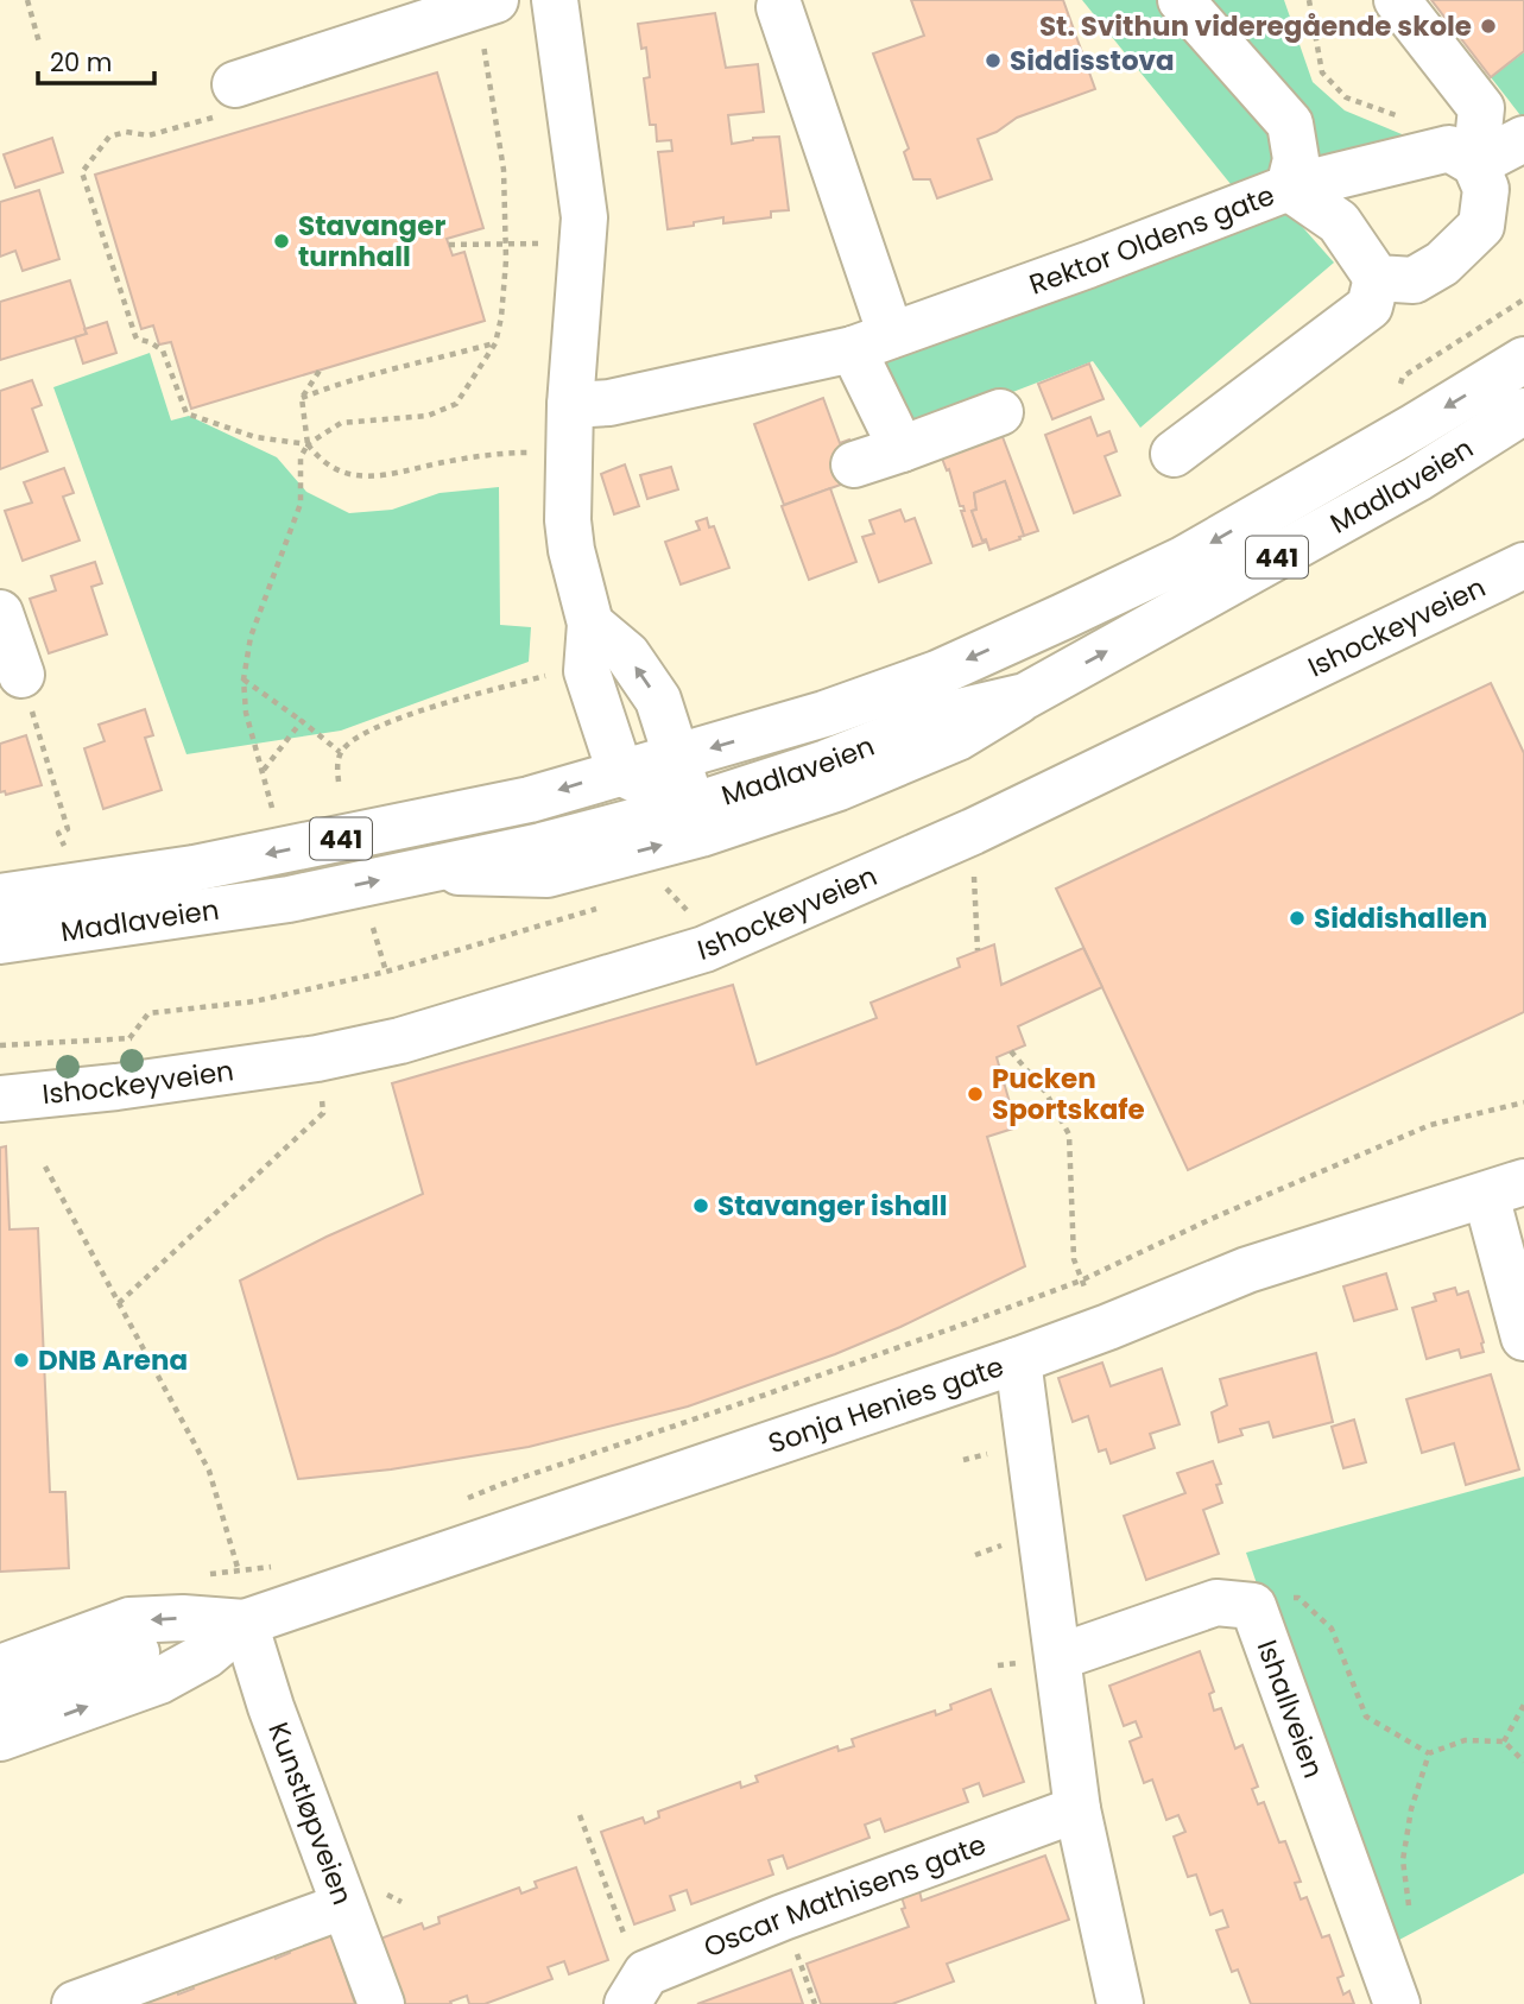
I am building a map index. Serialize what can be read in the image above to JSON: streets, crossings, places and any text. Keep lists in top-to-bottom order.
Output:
{
  "streets": {
    "street": [
      "Rektor Oldens gate",
      "Madlaveien",
      "441",
      "Ishockeyveien",
      "Sonja Henies gate",
      "Ishallveien",
      "Kunstløpveien",
      "Oscar Mathisens gate"
    ]
  },
  "crossings": [
    ["Sonja Henies gate", "Kunstløpveien"]
  ],
  "places": [
    "St. Svithun videregående skole",
    "Siddisstova",
    "Stavanger turnhall",
    "Siddishallen",
    "Pucken Sportskafe",
    "Stavanger ishall",
    "DNB Arena"
  ],
  "scale_bar": "20 m"
}
